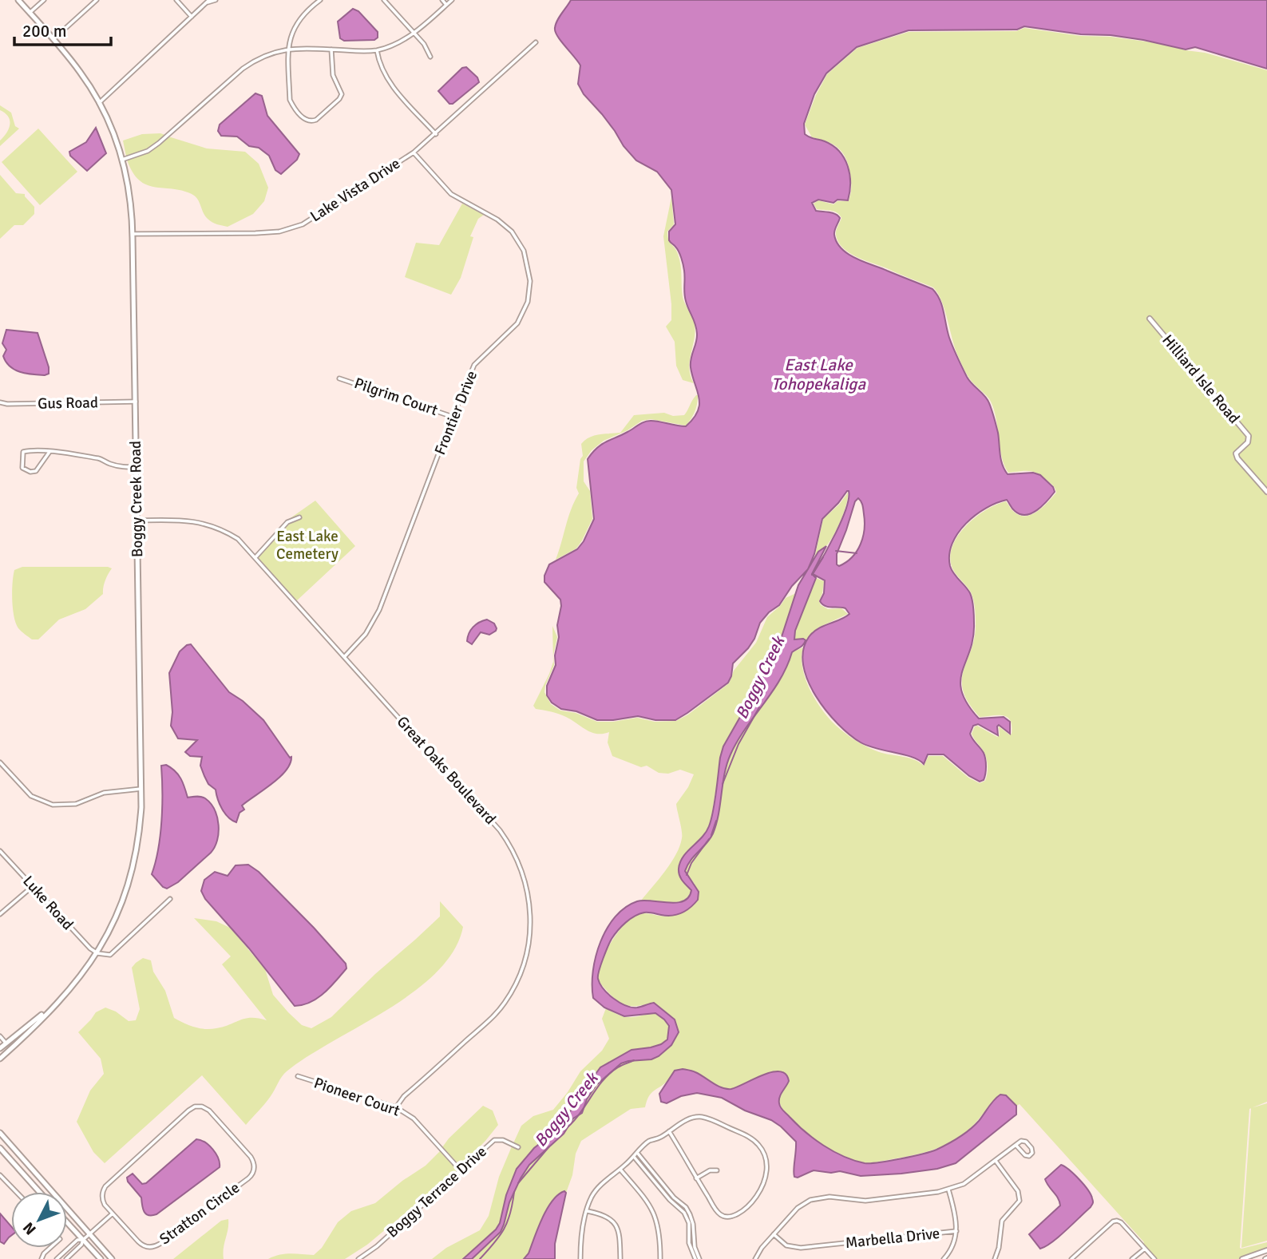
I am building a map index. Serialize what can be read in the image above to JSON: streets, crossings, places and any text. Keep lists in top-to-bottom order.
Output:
{
  "streets": {
    "main road": ["Boggy Creek Road"],
    "street": [
      "Lake Vista Drive",
      "Hilliard Isle Road",
      "Pilgrim Court",
      "Gus Road",
      "Frontier Drive",
      "Great Oaks Boulevard",
      "Luke Road",
      "Pioneer Court",
      "Boggy Terrace Drive",
      "Stratton Circle",
      "Marbella Drive"
    ]
  },
  "crossings": [
    ["Lake Vista Drive", "Frontier Drive"],
    ["Lake Vista Drive", "Boggy Creek Road"],
    ["Pilgrim Court", "Frontier Drive"],
    ["Gus Road", "Boggy Creek Road"],
    ["Frontier Drive", "Great Oaks Boulevard"],
    ["Boggy Creek Road", "Great Oaks Boulevard"],
    ["Boggy Creek Road", "Luke Road"],
    ["Great Oaks Boulevard", "Pioneer Court"],
    ["Pioneer Court", "Boggy Terrace Drive"]
  ],
  "water": ["East Lake Tohopekaliga", "Boggy Creek"],
  "parks": ["East Lake Cemetery"],
  "scale_bar": "200 m",
  "north": "bottom left"
}
